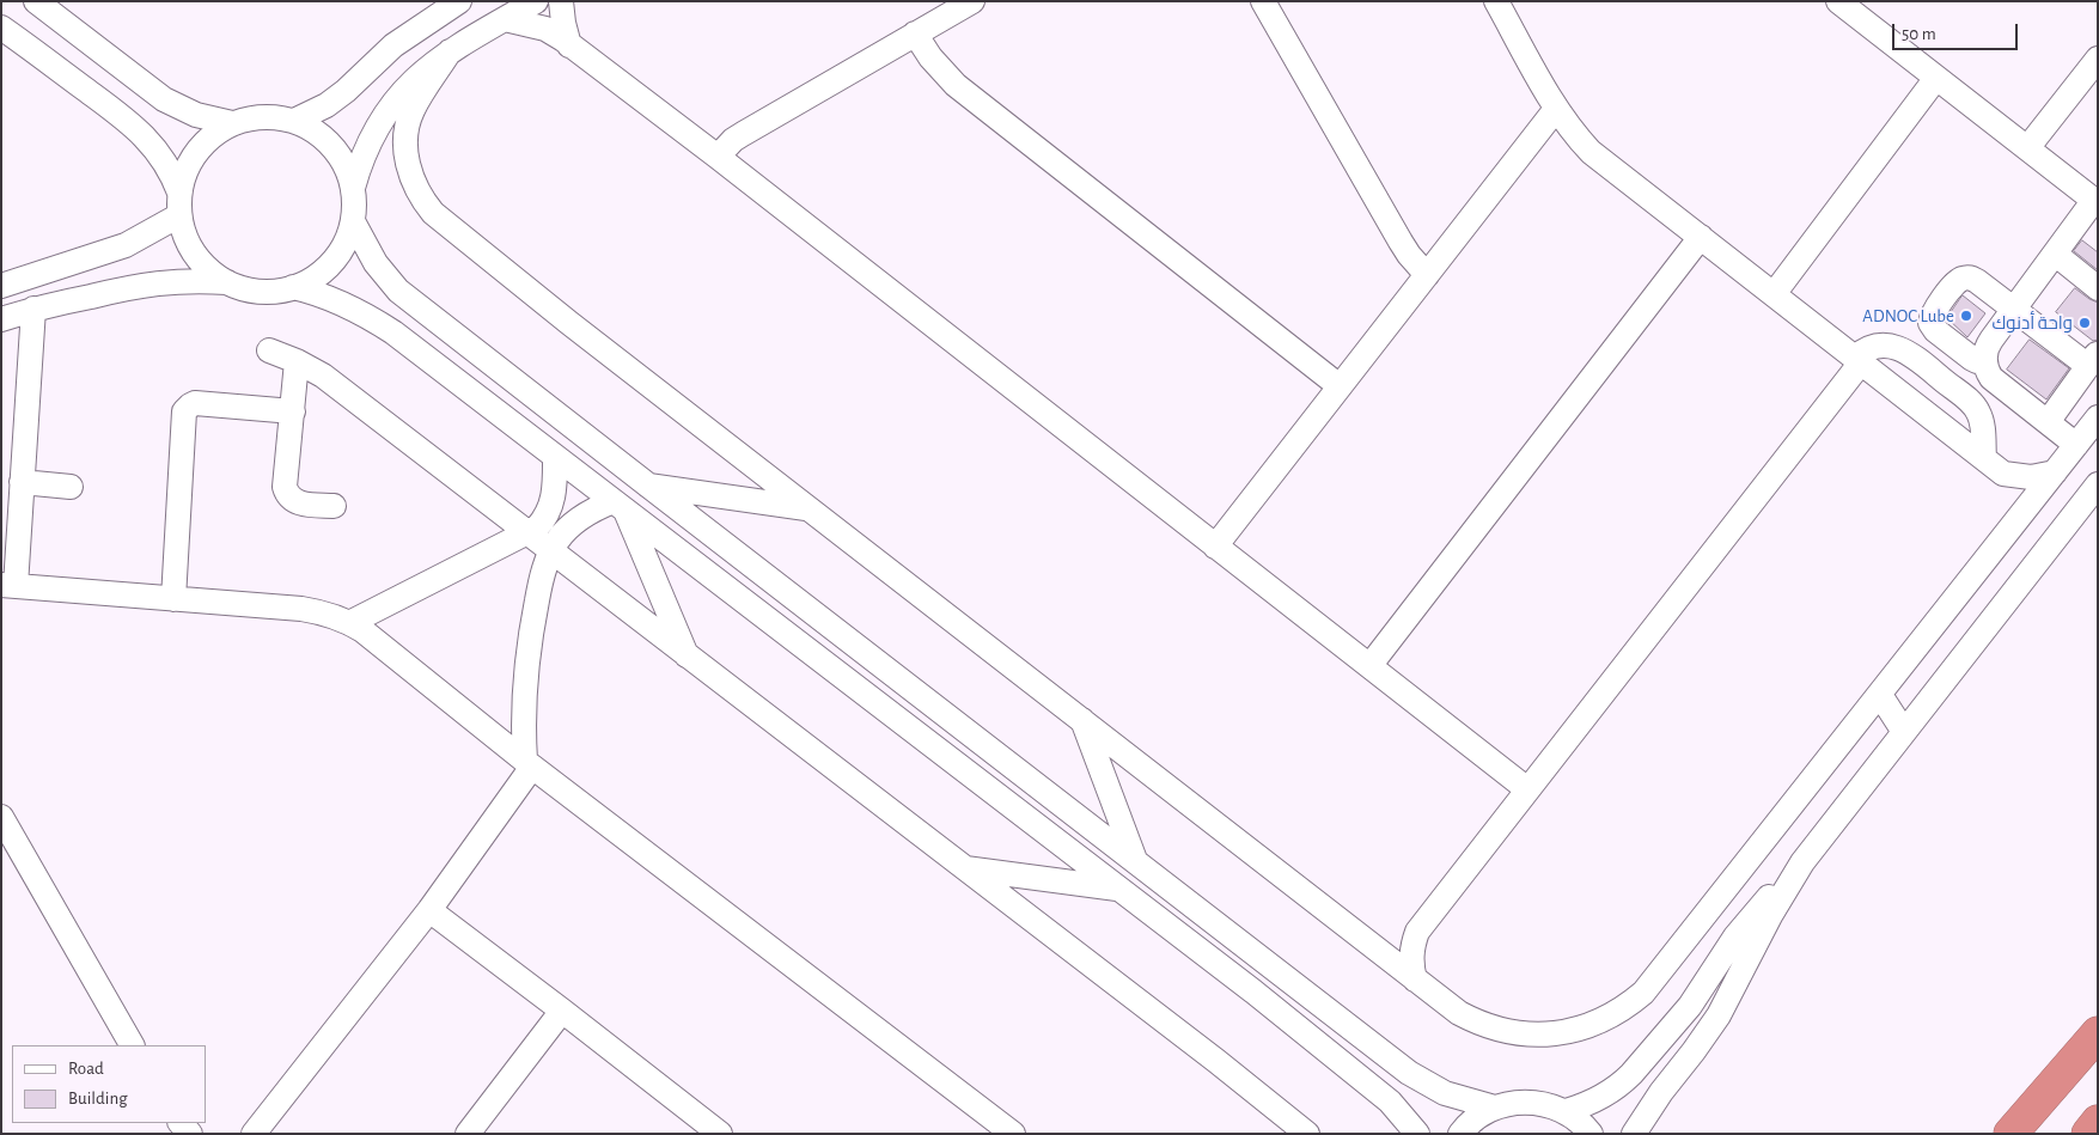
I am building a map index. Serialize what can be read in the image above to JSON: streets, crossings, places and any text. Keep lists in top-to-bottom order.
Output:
{
  "places": ["ADNOC Lube", "واحة أدنوك"],
  "legend": ["Road", "Building"],
  "scale_bar": "50 m"
}
